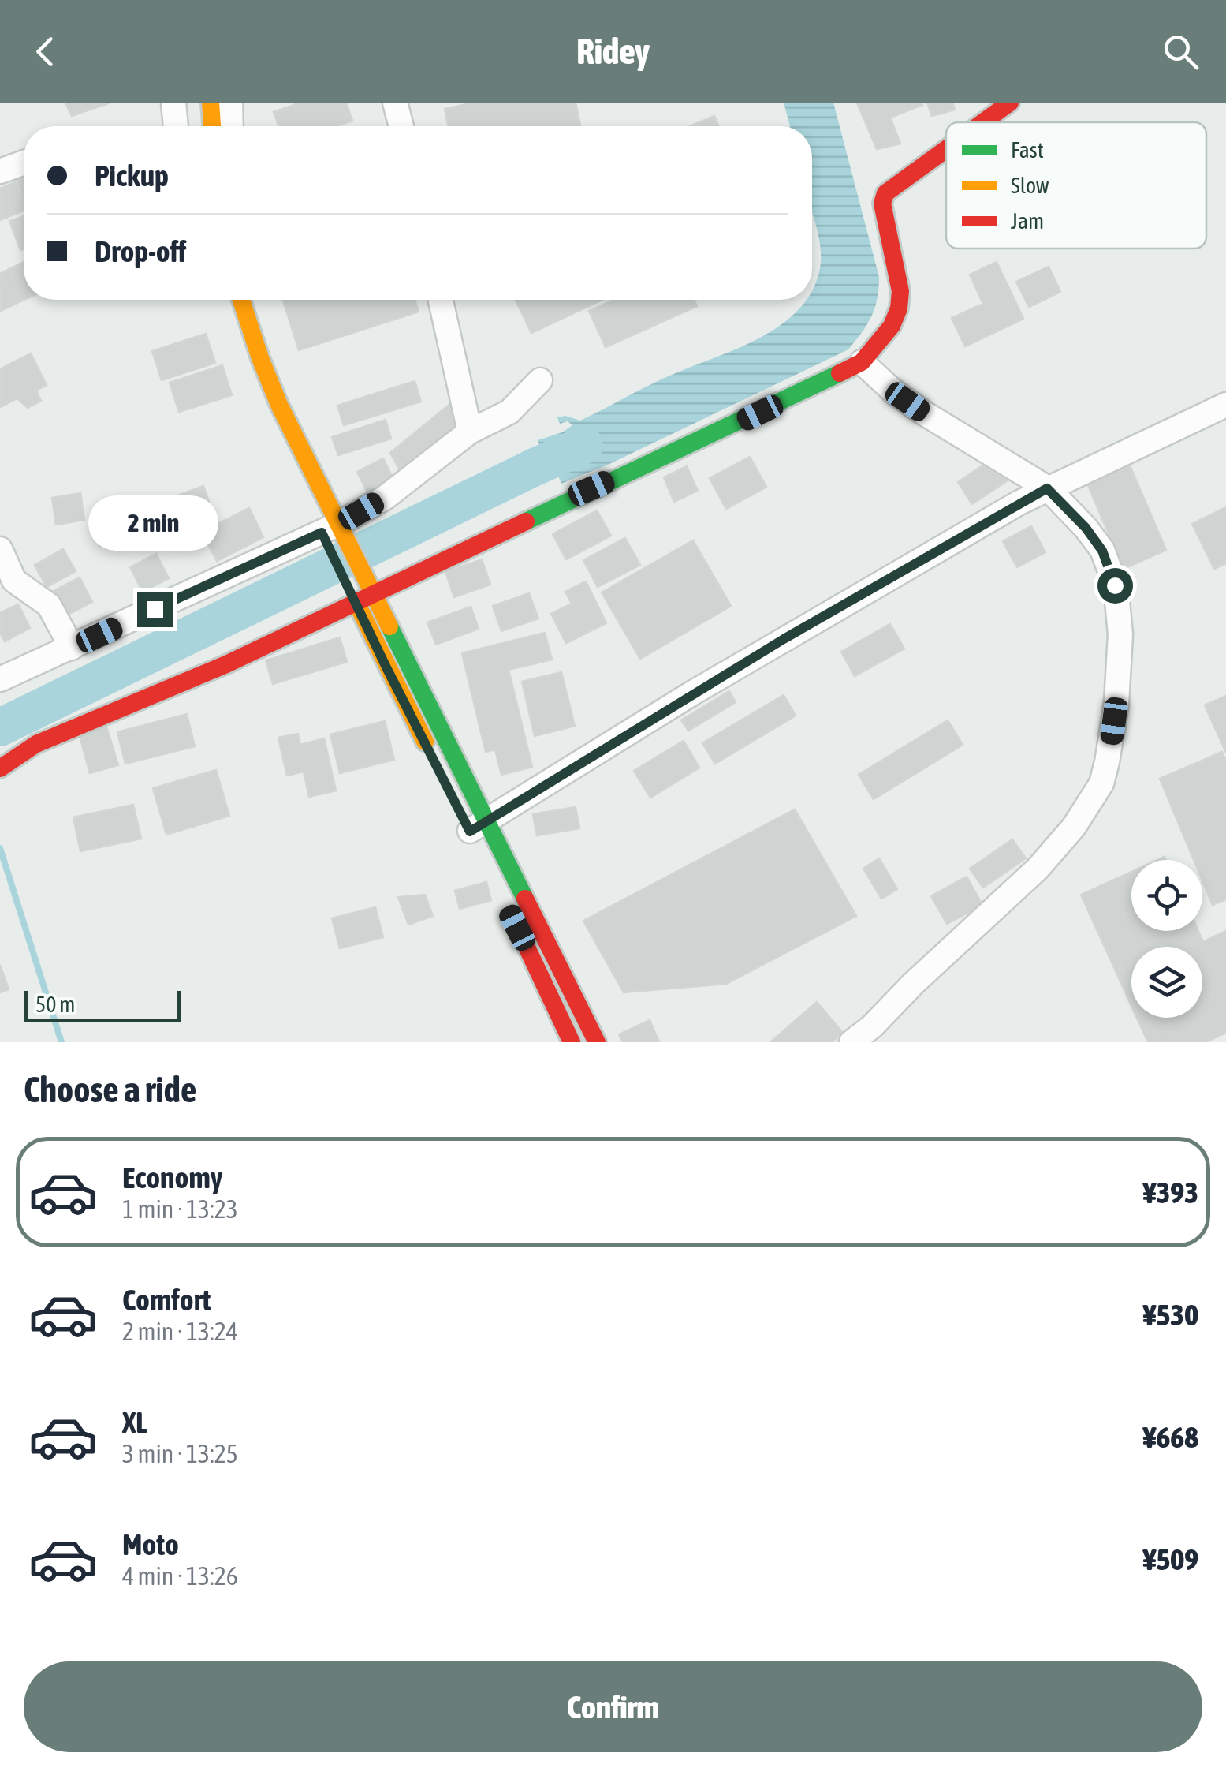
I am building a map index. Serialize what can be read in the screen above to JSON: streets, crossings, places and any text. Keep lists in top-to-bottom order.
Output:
{
  "legend": ["Fast", "Slow", "Jam"],
  "scale_bar": "50 m",
  "page": {
    "header": "Ridey",
    "banner": ["Pickup", "Drop-off"],
    "bubble": "2 min",
    "scale": "50 m",
    "heading": "Choose a ride",
    "list": [
      {
        "name": "Economy",
        "note": "1 min · 13:23",
        "value": "¥393"
      },
      {
        "name": "Comfort",
        "note": "2 min · 13:24",
        "value": "¥530"
      },
      {
        "name": "XL",
        "note": "3 min · 13:25",
        "value": "¥668"
      },
      {
        "name": "Moto",
        "note": "4 min · 13:26",
        "value": "¥509"
      }
    ],
    "buttons": "Confirm"
  }
}
